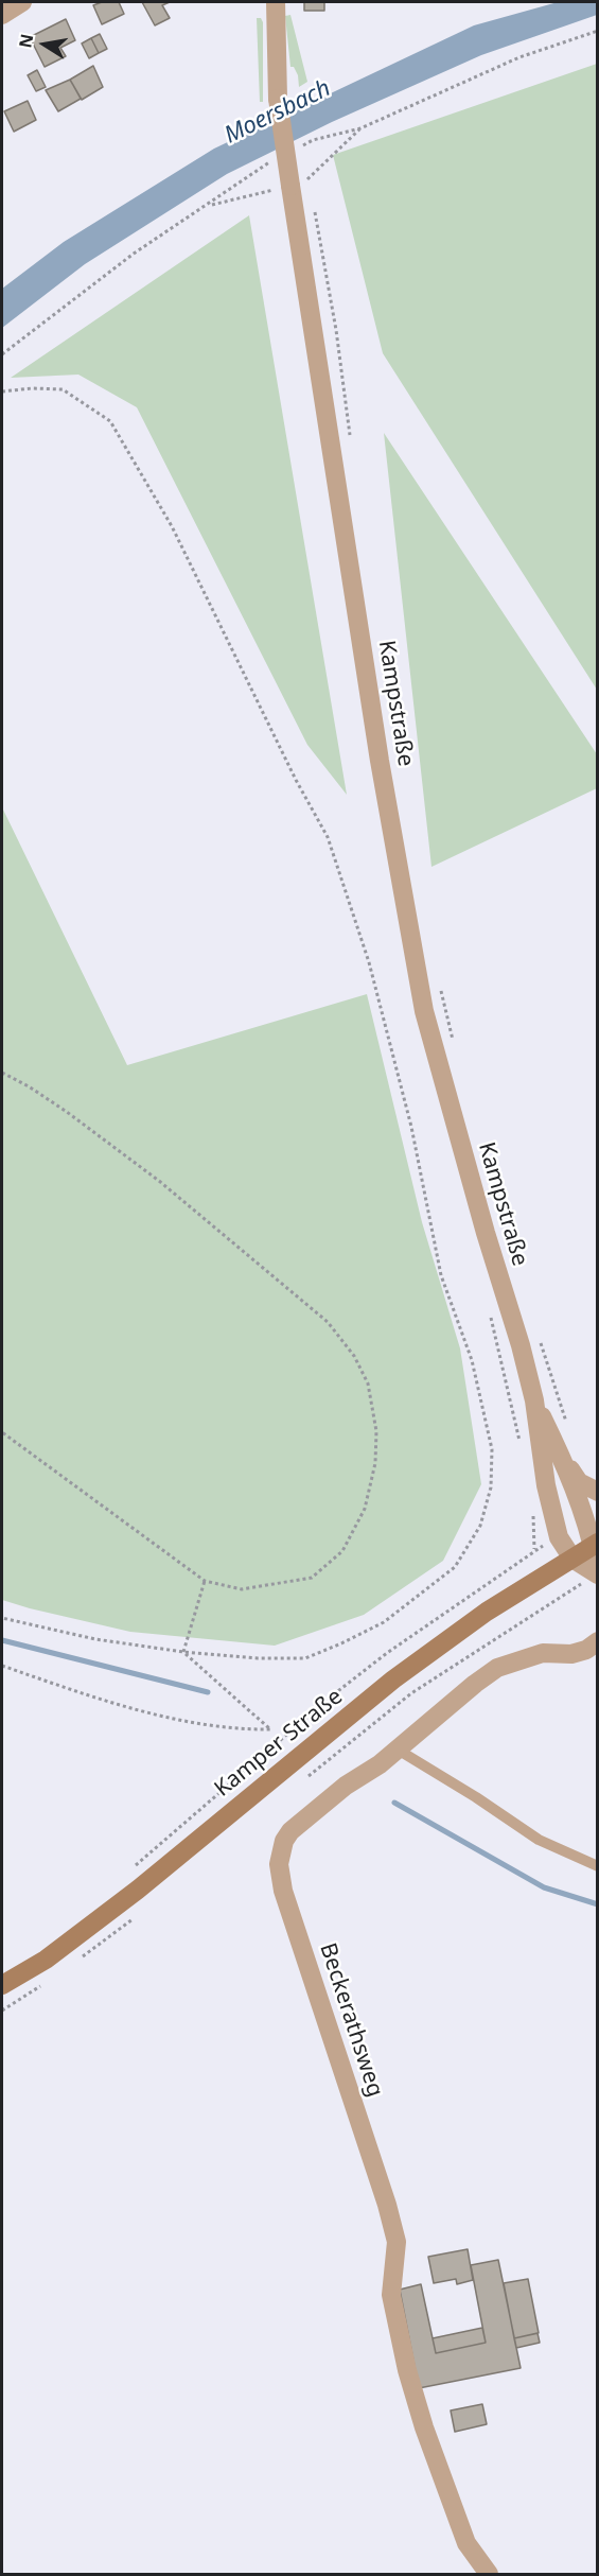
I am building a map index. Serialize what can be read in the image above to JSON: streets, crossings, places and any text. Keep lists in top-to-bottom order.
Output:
{
  "streets": {
    "main road": ["Kamper Straße"],
    "street": ["Kampstraße", "Beckerathsweg"]
  },
  "crossings": [
    ["Kampstraße", "Kamper Straße"]
  ],
  "water": ["Moersbach"],
  "north": "left"
}
